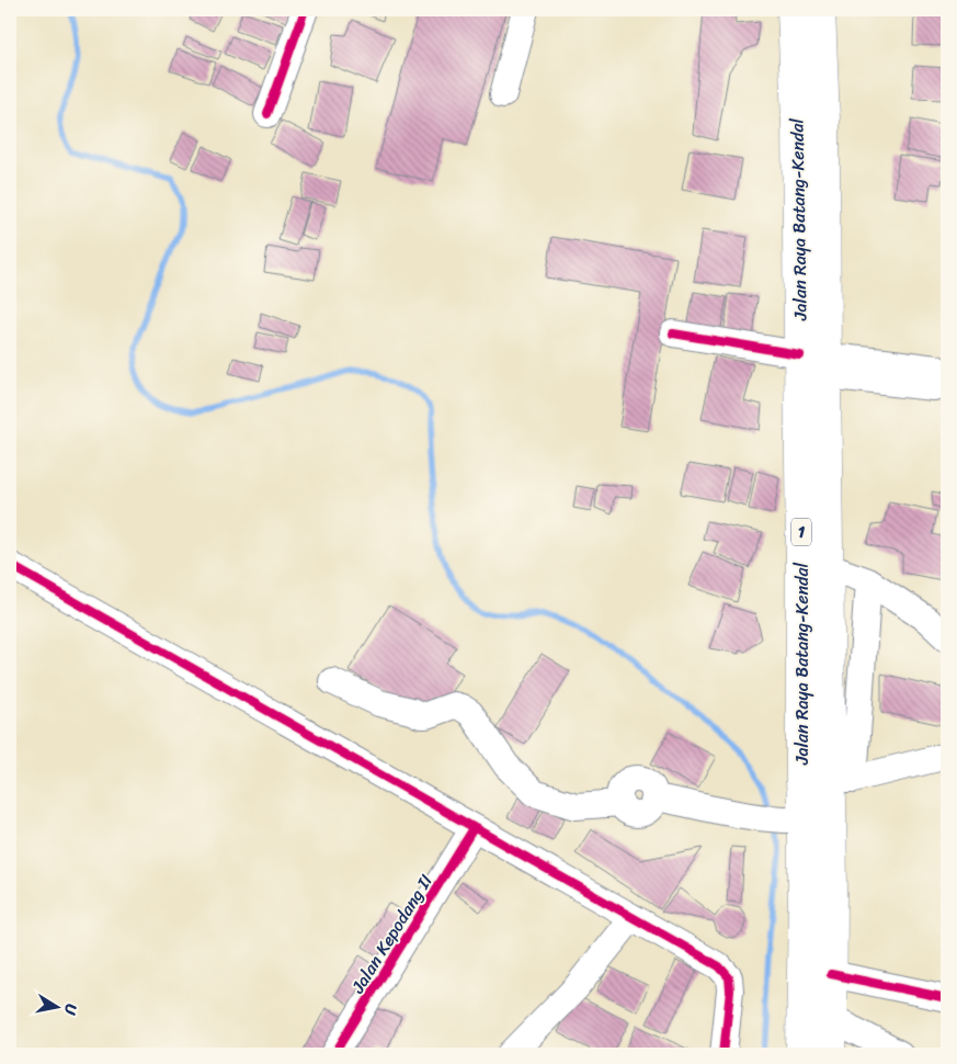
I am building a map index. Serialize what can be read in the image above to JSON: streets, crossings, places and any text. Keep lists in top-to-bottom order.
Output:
{
  "streets": {
    "highway": ["Jalan Raya Batang-Kendal", "1"],
    "street": ["Jalan Kepodang II"]
  },
  "north": "right"
}
